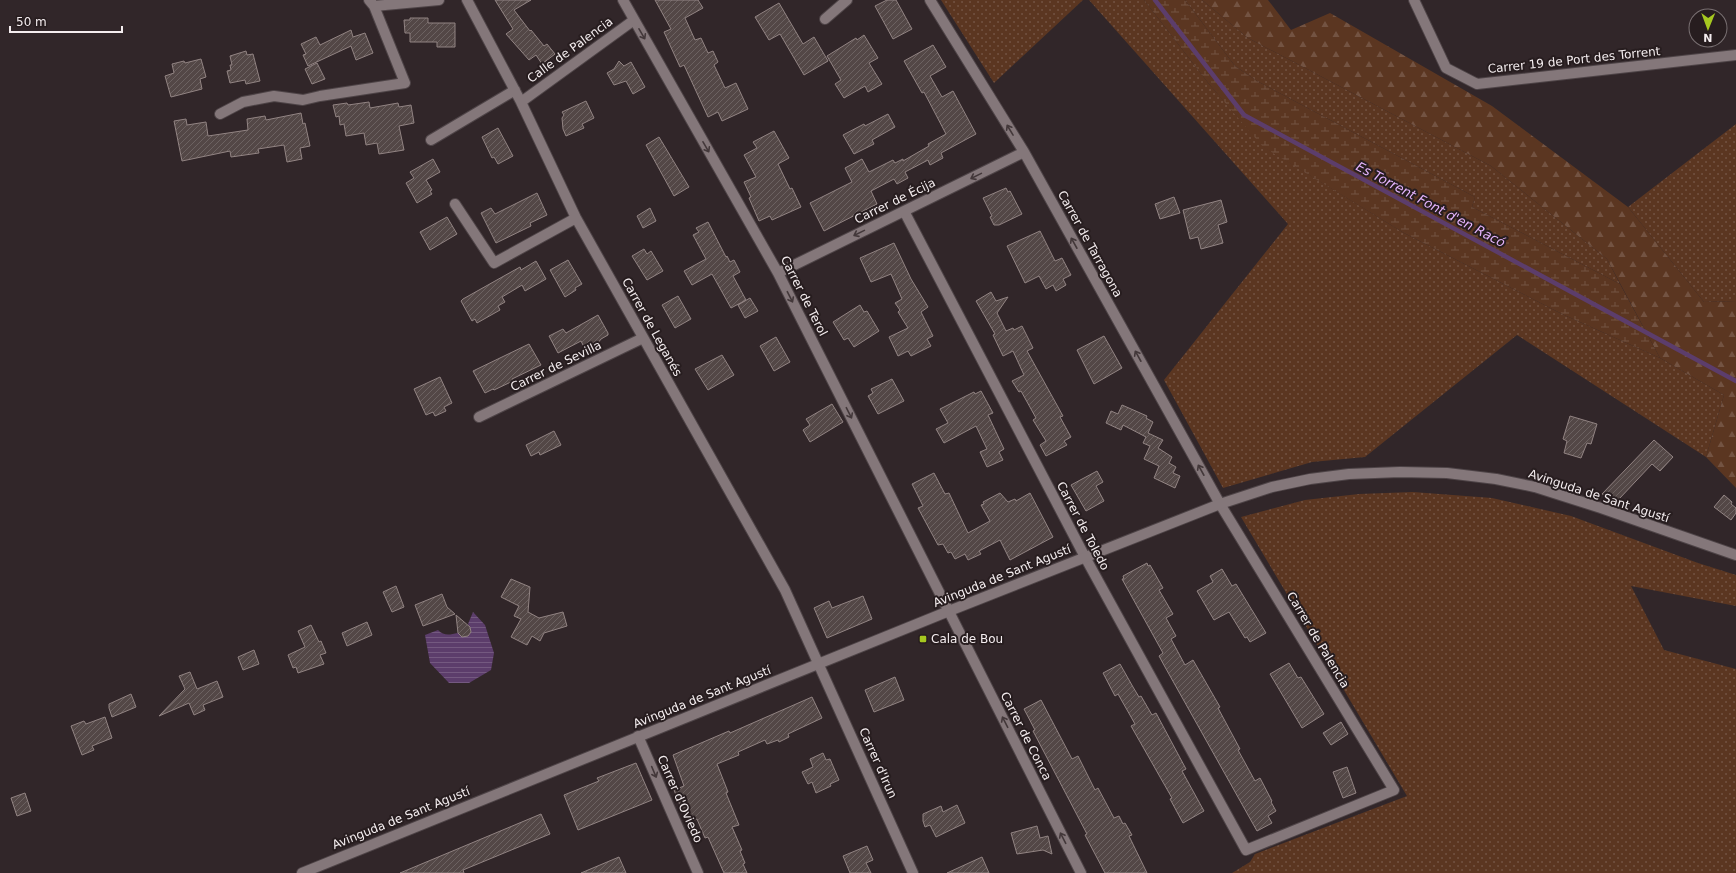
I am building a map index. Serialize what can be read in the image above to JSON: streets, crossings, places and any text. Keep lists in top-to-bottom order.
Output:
{
  "streets": {
    "street": [
      "Calle de Palencia",
      "Carrer 19 de Port des Torrent",
      "Carrer de Écija",
      "Carrer de Tarragona",
      "Carrer de Terol",
      "Carrer de Leganés",
      "Carrer de Sevilla",
      "Avinguda de Sant Agustí",
      "Carrer de Toledo",
      "Carrer de Palencia",
      "Carrer de Conca",
      "Carrer d'Irun",
      "Carrer d'Oviedo"
    ]
  },
  "crossings": [
    ["Calle de Palencia", "Carrer de Terol"],
    ["Calle de Palencia", "Carrer de Leganés"],
    ["Carrer de Écija", "Carrer de Tarragona"],
    ["Carrer de Écija", "Carrer de Terol"],
    ["Carrer de Écija", "Carrer de Toledo"],
    ["Carrer de Tarragona", "Avinguda de Sant Agustí"],
    ["Carrer de Tarragona", "Carrer de Palencia"],
    ["Carrer de Terol", "Avinguda de Sant Agustí"],
    ["Carrer de Terol", "Carrer de Conca"],
    ["Carrer de Leganés", "Carrer de Sevilla"],
    ["Carrer de Leganés", "Avinguda de Sant Agustí"],
    ["Carrer de Leganés", "Carrer d'Irun"],
    ["Avinguda de Sant Agustí", "Carrer de Toledo"],
    ["Avinguda de Sant Agustí", "Carrer de Palencia"],
    ["Avinguda de Sant Agustí", "Carrer de Conca"],
    ["Avinguda de Sant Agustí", "Carrer d'Irun"],
    ["Avinguda de Sant Agustí", "Carrer d'Oviedo"],
    ["Carrer de Toledo", "Carrer de Palencia"]
  ],
  "one_way": [
    "Carrer de Écija",
    "Carrer de Tarragona",
    "Carrer de Terol",
    "Carrer de Conca",
    "Carrer d'Oviedo"
  ],
  "water": ["Es Torrent Font d'en Racó"],
  "places": {
    "transit": ["Cala de Bou"]
  },
  "scale_bar": "50 m",
  "north": "bottom"
}
